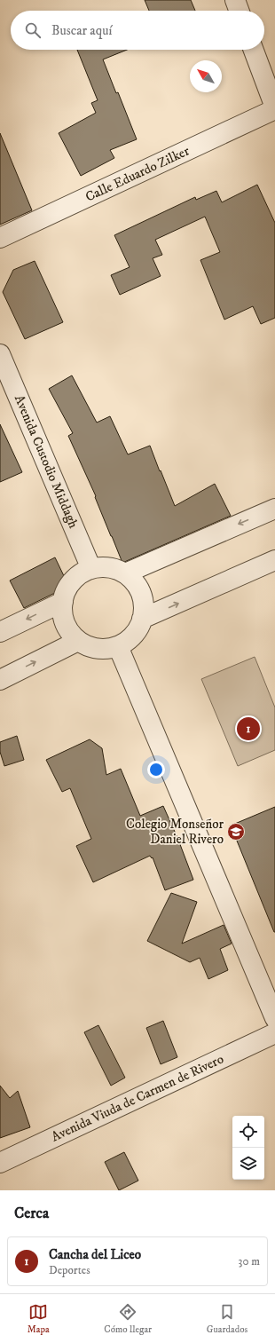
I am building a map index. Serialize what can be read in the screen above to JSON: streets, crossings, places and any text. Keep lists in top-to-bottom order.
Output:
{
  "streets": {
    "street": ["Calle Eduardo Zilker", "Avenida Custodio Middagh", "Avenida Viuda de Carmen de Rivero"]
  },
  "places": {
    "school or university": ["Colegio Monseñor Daniel Rivero"]
  },
  "north": "top left",
  "page": {
    "search": "Buscar aquí",
    "pins": "1",
    "heading": "Cerca",
    "list": [
      {
        "mark": "1",
        "name": "Cancha del Liceo",
        "note": "Deportes",
        "value": "30 m"
      }
    ],
    "nav": ["Mapa", "Cómo llegar", "Guardados"]
  }
}
